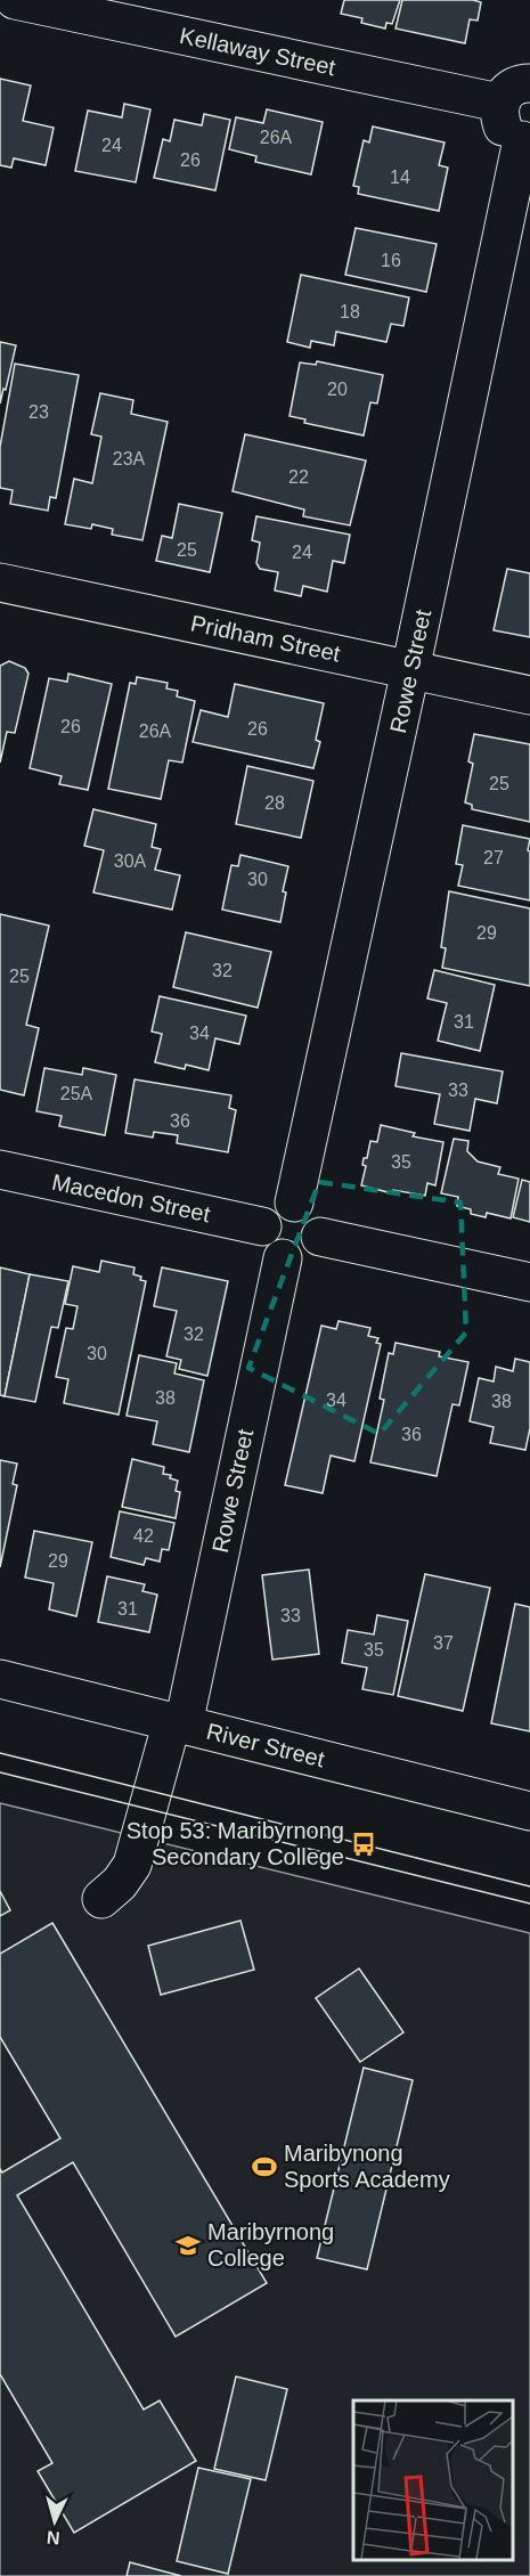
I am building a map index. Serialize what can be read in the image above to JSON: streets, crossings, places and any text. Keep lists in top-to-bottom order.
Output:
{
  "streets": {
    "street": [
      "Kellaway Street",
      "Pridham Street",
      "Rowe Street",
      "Macedon Street",
      "River Street"
    ]
  },
  "crossings": [
    ["Pridham Street", "Rowe Street"],
    ["Rowe Street", "Macedon Street"],
    ["Rowe Street", "River Street"]
  ],
  "places": {
    "bus stop": ["Stop 53: Maribyrnong Secondary College"],
    "sports": ["Maribynong Sports Academy"],
    "school or university": ["Maribyrnong College"]
  },
  "house_numbers": [
    "26A",
    "24",
    "26",
    "14",
    "16",
    "18",
    "20",
    "23",
    "23A",
    "22",
    "25",
    "24",
    "26",
    "26",
    "26A",
    "25",
    "28",
    "27",
    "30A",
    "30",
    "29",
    "32",
    "25",
    "31",
    "34",
    "33",
    "25A",
    "36",
    "35",
    "32",
    "30",
    "38",
    "34",
    "38",
    "36",
    "42",
    "29",
    "31",
    "33",
    "37",
    "35"
  ],
  "north": "bottom"
}
